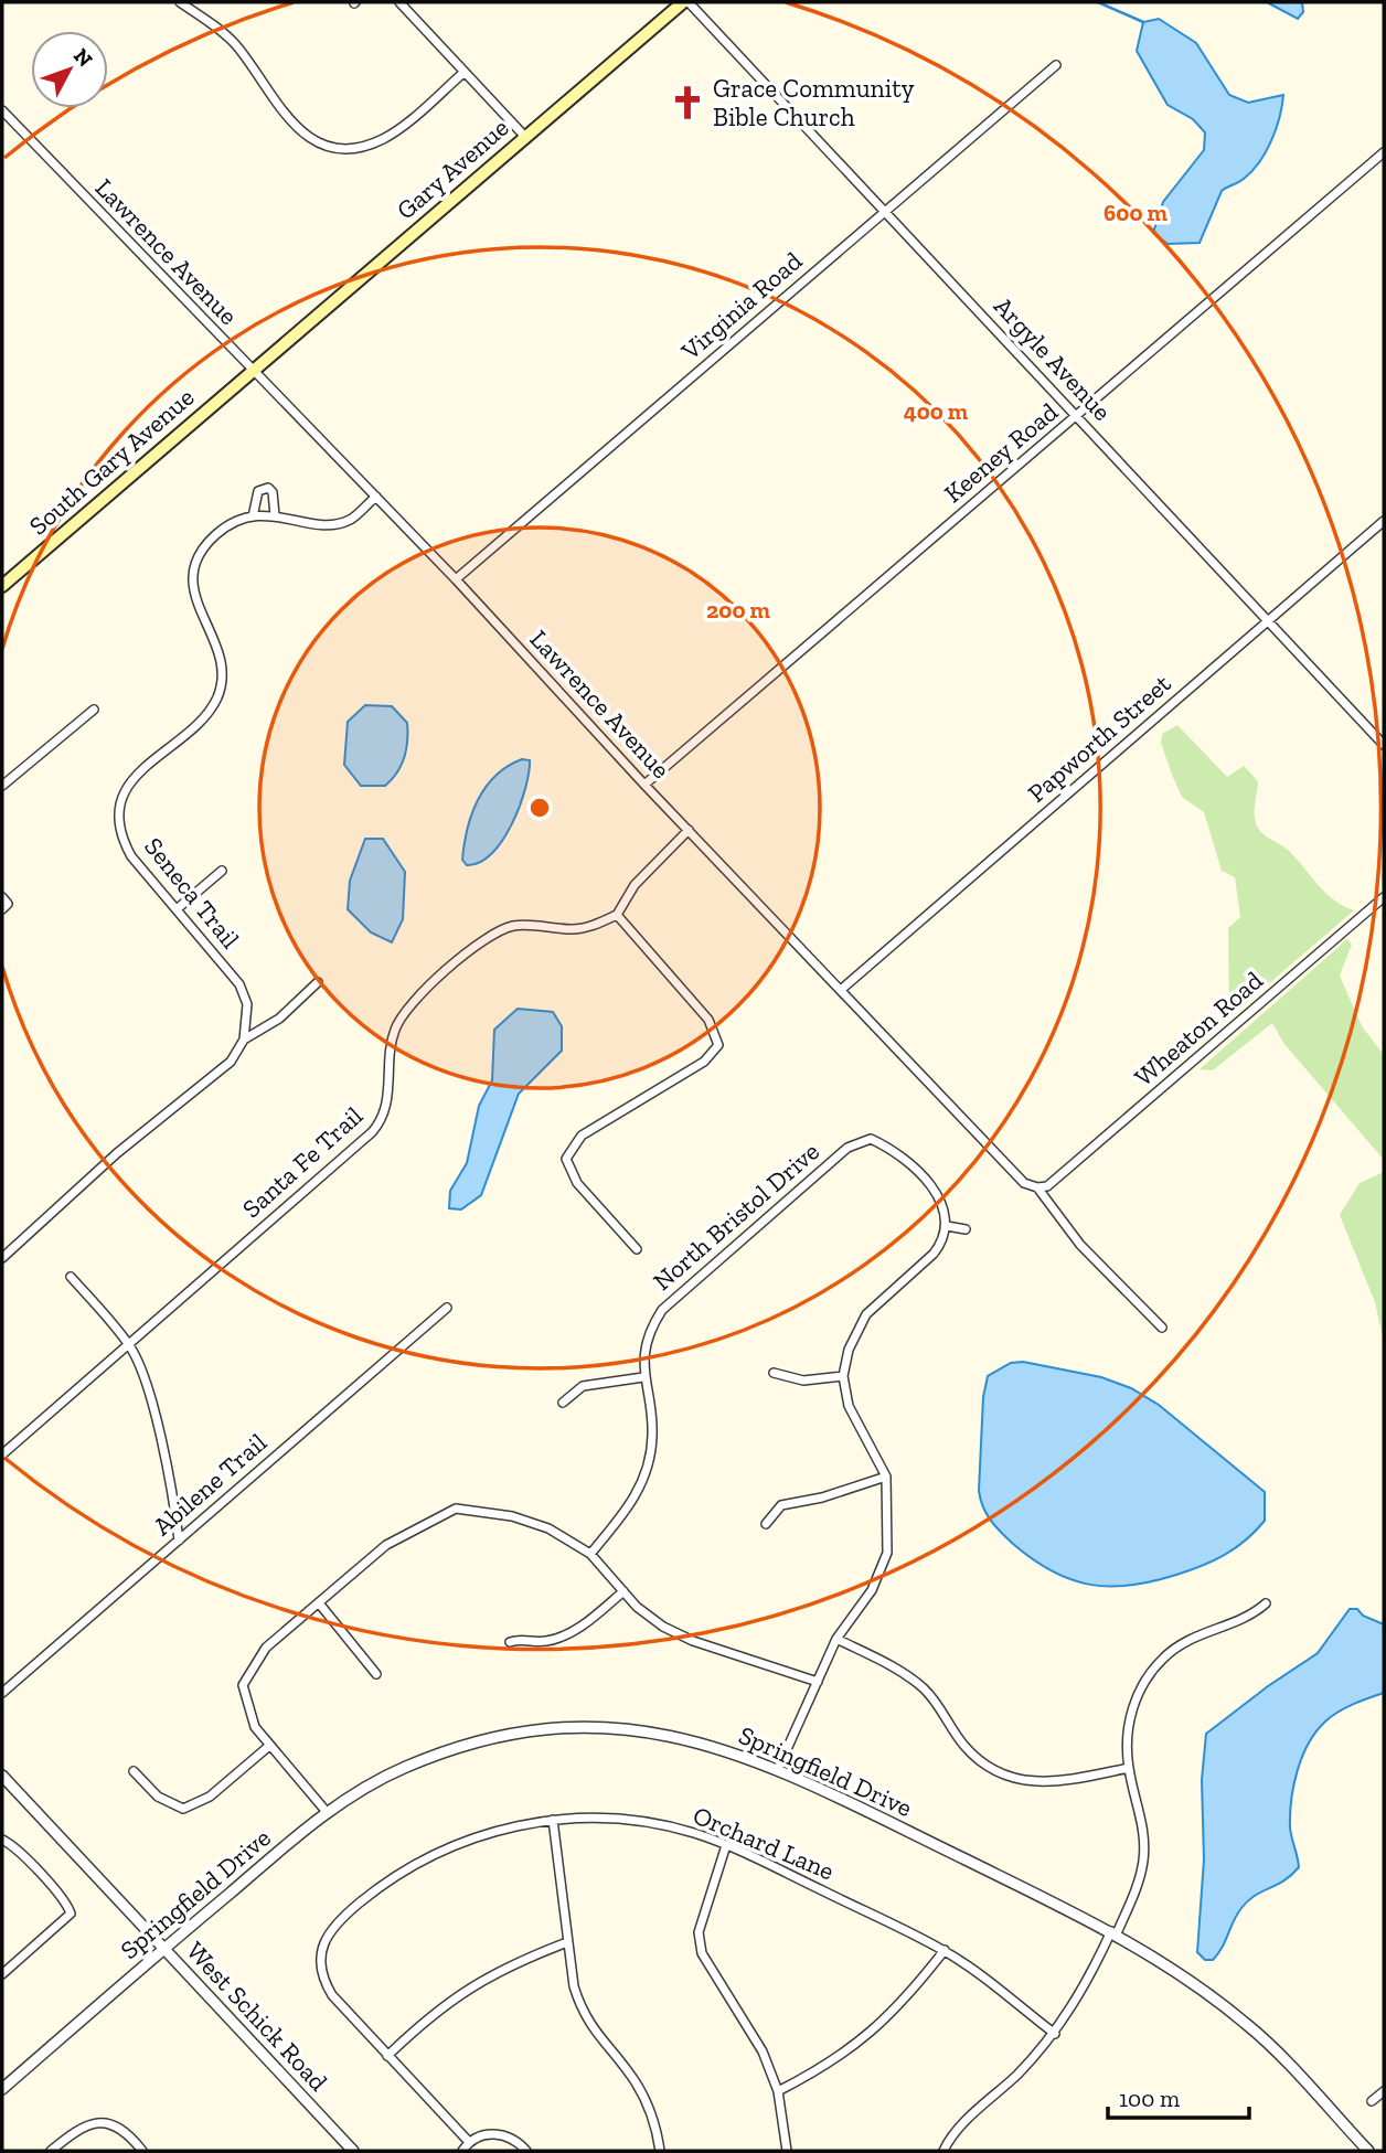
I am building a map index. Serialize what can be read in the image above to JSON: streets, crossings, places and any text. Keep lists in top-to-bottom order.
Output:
{
  "streets": {
    "main road": ["Gary Avenue", "South Gary Avenue"],
    "street": [
      "Lawrence Avenue",
      "Virginia Road",
      "Argyle Avenue",
      "Keeney Road",
      "Papworth Street",
      "Seneca Trail",
      "Wheaton Road",
      "Santa Fe Trail",
      "North Bristol Drive",
      "Abilene Trail",
      "Springfield Drive",
      "Orchard Lane",
      "West Schick Road"
    ]
  },
  "crossings": [
    ["Gary Avenue", "Lawrence Avenue"],
    ["Gary Avenue", "South Gary Avenue"],
    ["Lawrence Avenue", "Virginia Road"],
    ["Lawrence Avenue", "Keeney Road"],
    ["Lawrence Avenue", "South Gary Avenue"],
    ["Lawrence Avenue", "Papworth Street"],
    ["Lawrence Avenue", "Seneca Trail"],
    ["Lawrence Avenue", "Wheaton Road"],
    ["Virginia Road", "Argyle Avenue"],
    ["Argyle Avenue", "Keeney Road"],
    ["Argyle Avenue", "Papworth Street"],
    ["Springfield Drive", "West Schick Road"]
  ],
  "places": {
    "church": ["Grace Community Bible Church"]
  },
  "scale_bar": "100 m",
  "north": "top right",
  "rings": ["600 m", "400 m", "200 m"]
}
